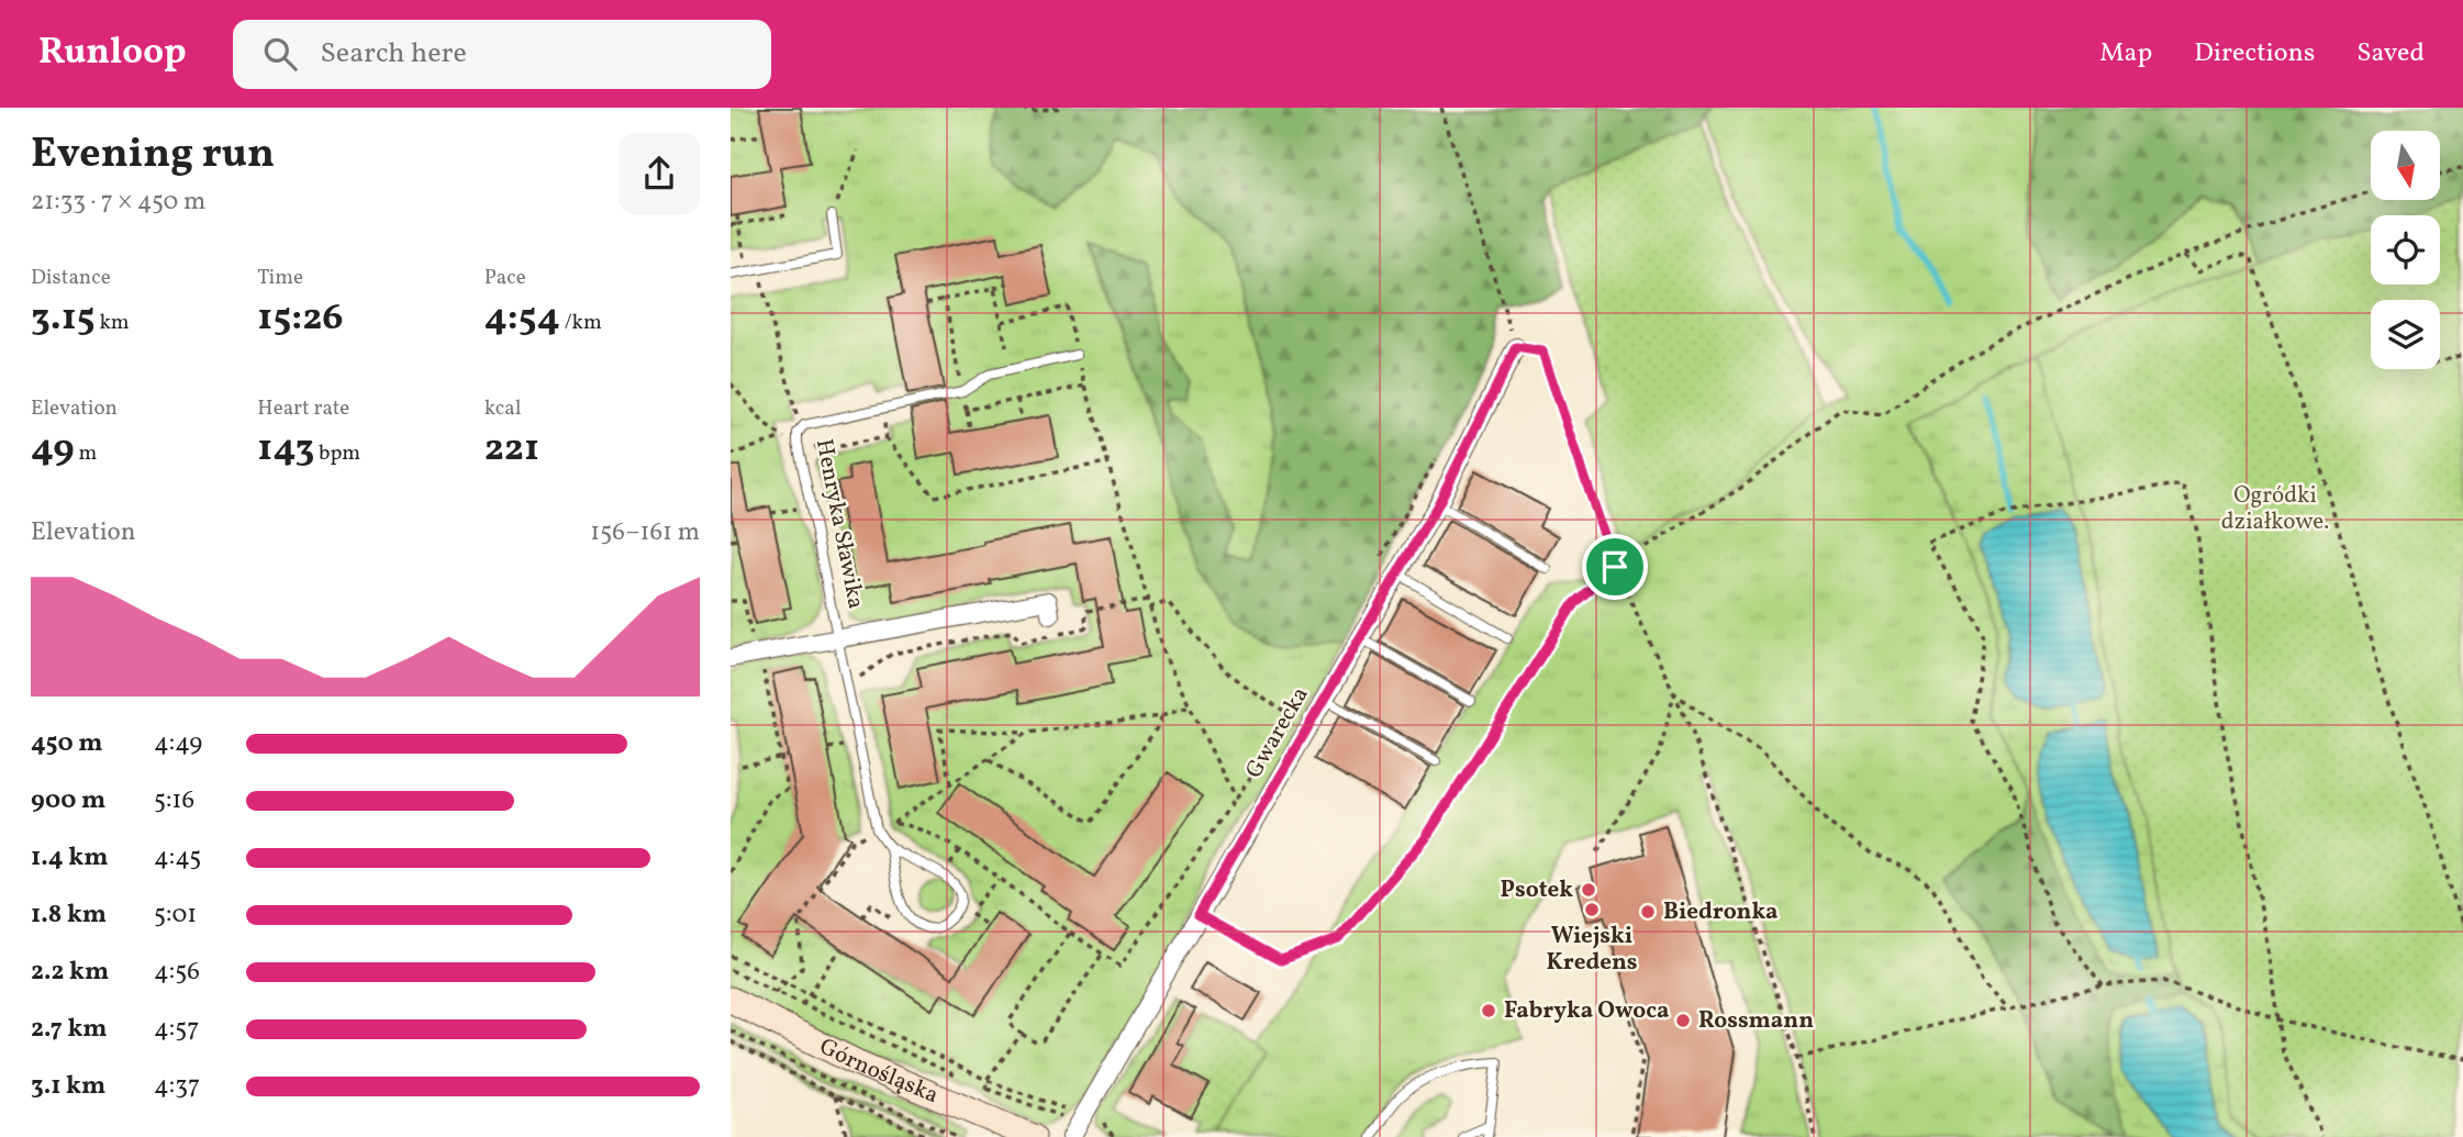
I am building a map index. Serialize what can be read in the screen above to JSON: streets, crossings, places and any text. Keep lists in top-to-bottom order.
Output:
{
  "streets": {
    "street": ["Henryka Sławika", "Gwarecka", "Górnośląska"]
  },
  "parks": ["Ogródki działkowe."],
  "places": [
    "Psotek",
    "Wiejski Kredens",
    "Biedronka",
    "Fabryka Owoca",
    "Rossmann"
  ],
  "north": "bottom",
  "page": {
    "header": "Runloop",
    "search": "Search here",
    "nav": ["Map", "Directions", "Saved"],
    "heading": ["Evening run", "21:33 · 7 × 450 m"],
    "stats": [
      ["Distance", "3.15 km"],
      ["Time", "15:26"],
      ["Pace", "4:54 /km"],
      ["Elevation", "49 m"],
      ["Heart rate", "143 bpm"],
      ["kcal", "221"]
    ],
    "chart": ["Elevation", "156–161 m"],
    "list": [
      {
        "name": "450 m",
        "note": "4:49"
      },
      {
        "name": "900 m",
        "note": "5:16"
      },
      {
        "name": "1.4 km",
        "note": "4:45"
      },
      {
        "name": "1.8 km",
        "note": "5:01"
      },
      {
        "name": "2.2 km",
        "note": "4:56"
      },
      {
        "name": "2.7 km",
        "note": "4:57"
      },
      {
        "name": "3.1 km",
        "note": "4:37"
      }
    ]
  }
}
